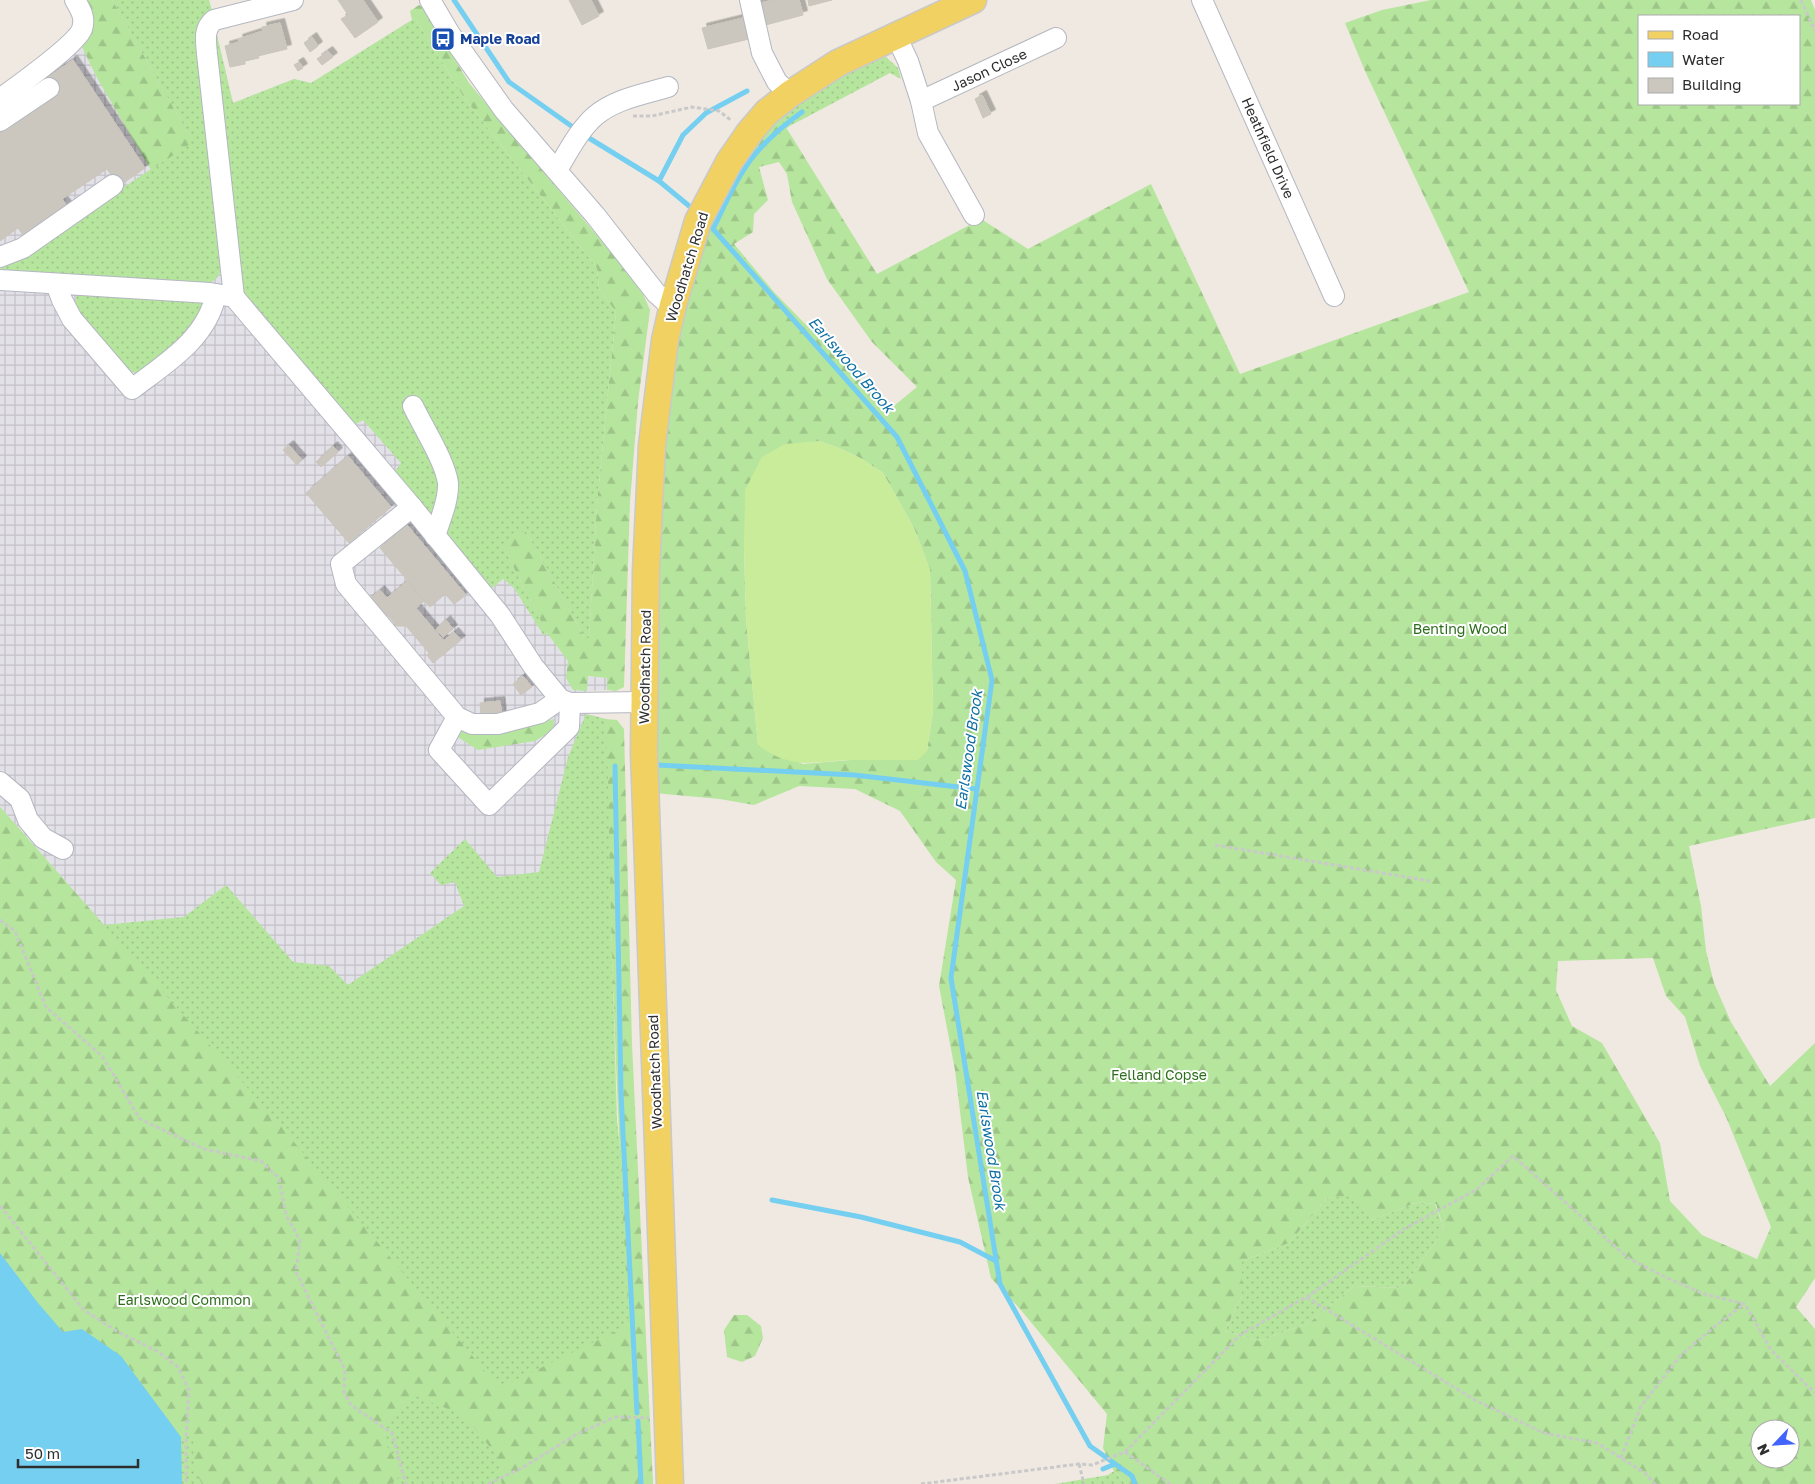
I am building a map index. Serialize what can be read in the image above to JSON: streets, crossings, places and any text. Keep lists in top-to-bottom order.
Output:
{
  "streets": {
    "main road": ["Woodhatch Road"],
    "street": ["Jason Close", "Heathfield Drive"]
  },
  "water": ["Earlswood Brook"],
  "parks": ["Benting Wood", "Felland Copse", "Earlswood Common"],
  "places": {
    "bus stop": ["Maple Road"]
  },
  "legend": ["Road", "Water", "Building"],
  "scale_bar": "50 m",
  "north": "bottom left"
}
